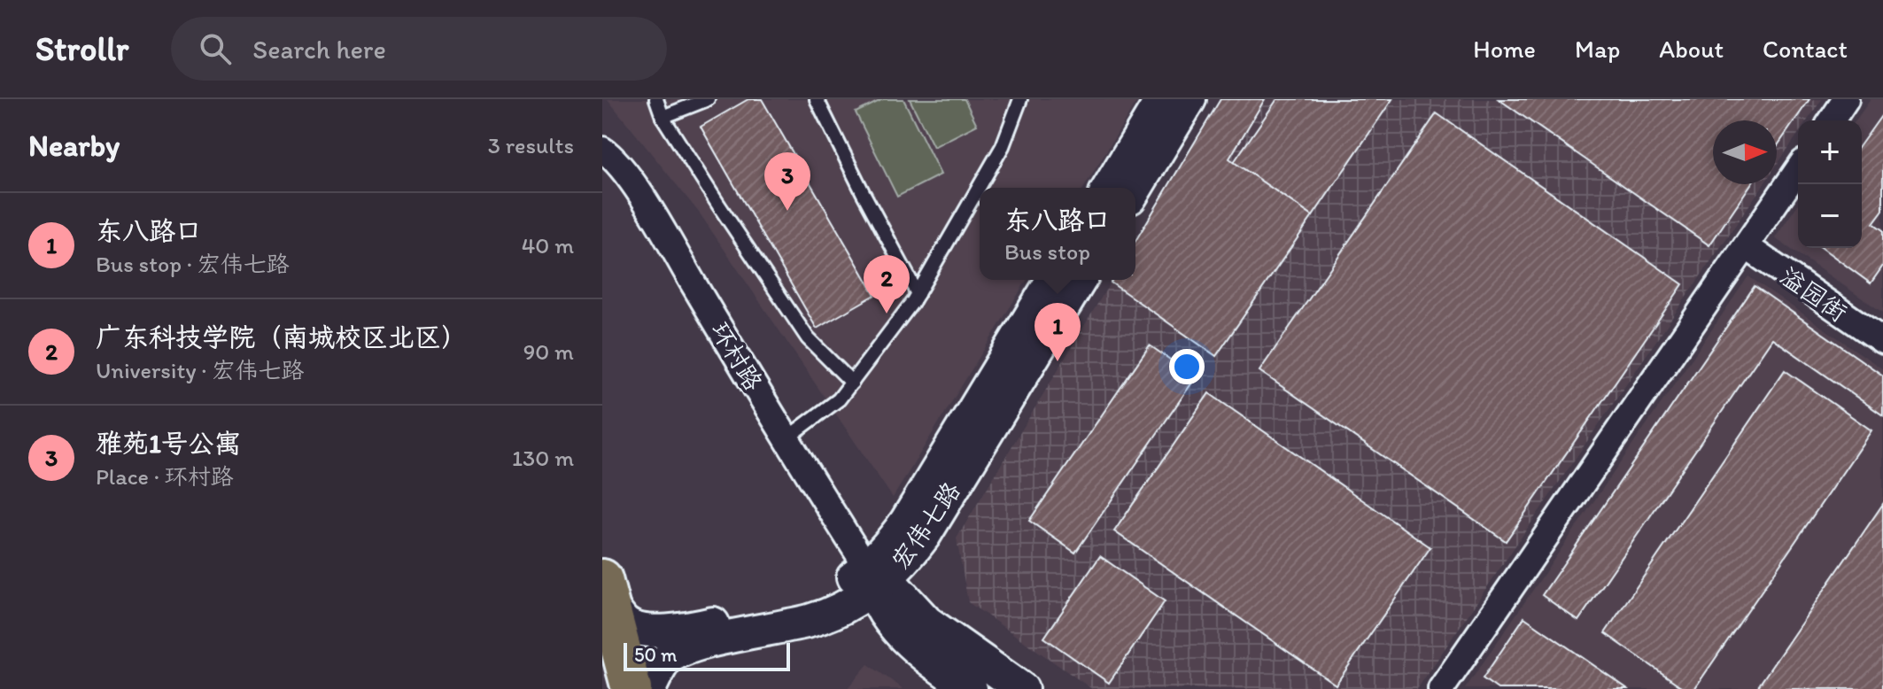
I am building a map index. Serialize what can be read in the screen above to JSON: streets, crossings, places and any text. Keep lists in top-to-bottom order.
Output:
{
  "streets": {
    "street": ["溢园街", "环村路", "宏伟七路"]
  },
  "crossings": [
    ["环村路", "宏伟七路"]
  ],
  "scale_bar": "50 m",
  "north": "right",
  "page": {
    "header": "Strollr",
    "search": "Search here",
    "nav": [
      "Home",
      "Map",
      "About",
      "Contact"
    ],
    "heading": ["Nearby", "3 results"],
    "map_buttons": ["+", "−"],
    "pins": ["3", "2", "1"],
    "popup": ["东八路口", "Bus stop"],
    "list": [
      {
        "mark": "1",
        "name": "东八路口",
        "note": "Bus stop · 宏伟七路",
        "value": "40 m"
      },
      {
        "mark": "2",
        "name": "广东科技学院（南城校区北区）",
        "note": "University · 宏伟七路",
        "value": "90 m"
      },
      {
        "mark": "3",
        "name": "雅苑1号公寓",
        "note": "Place · 环村路",
        "value": "130 m"
      }
    ],
    "scale": "50 m"
  }
}
